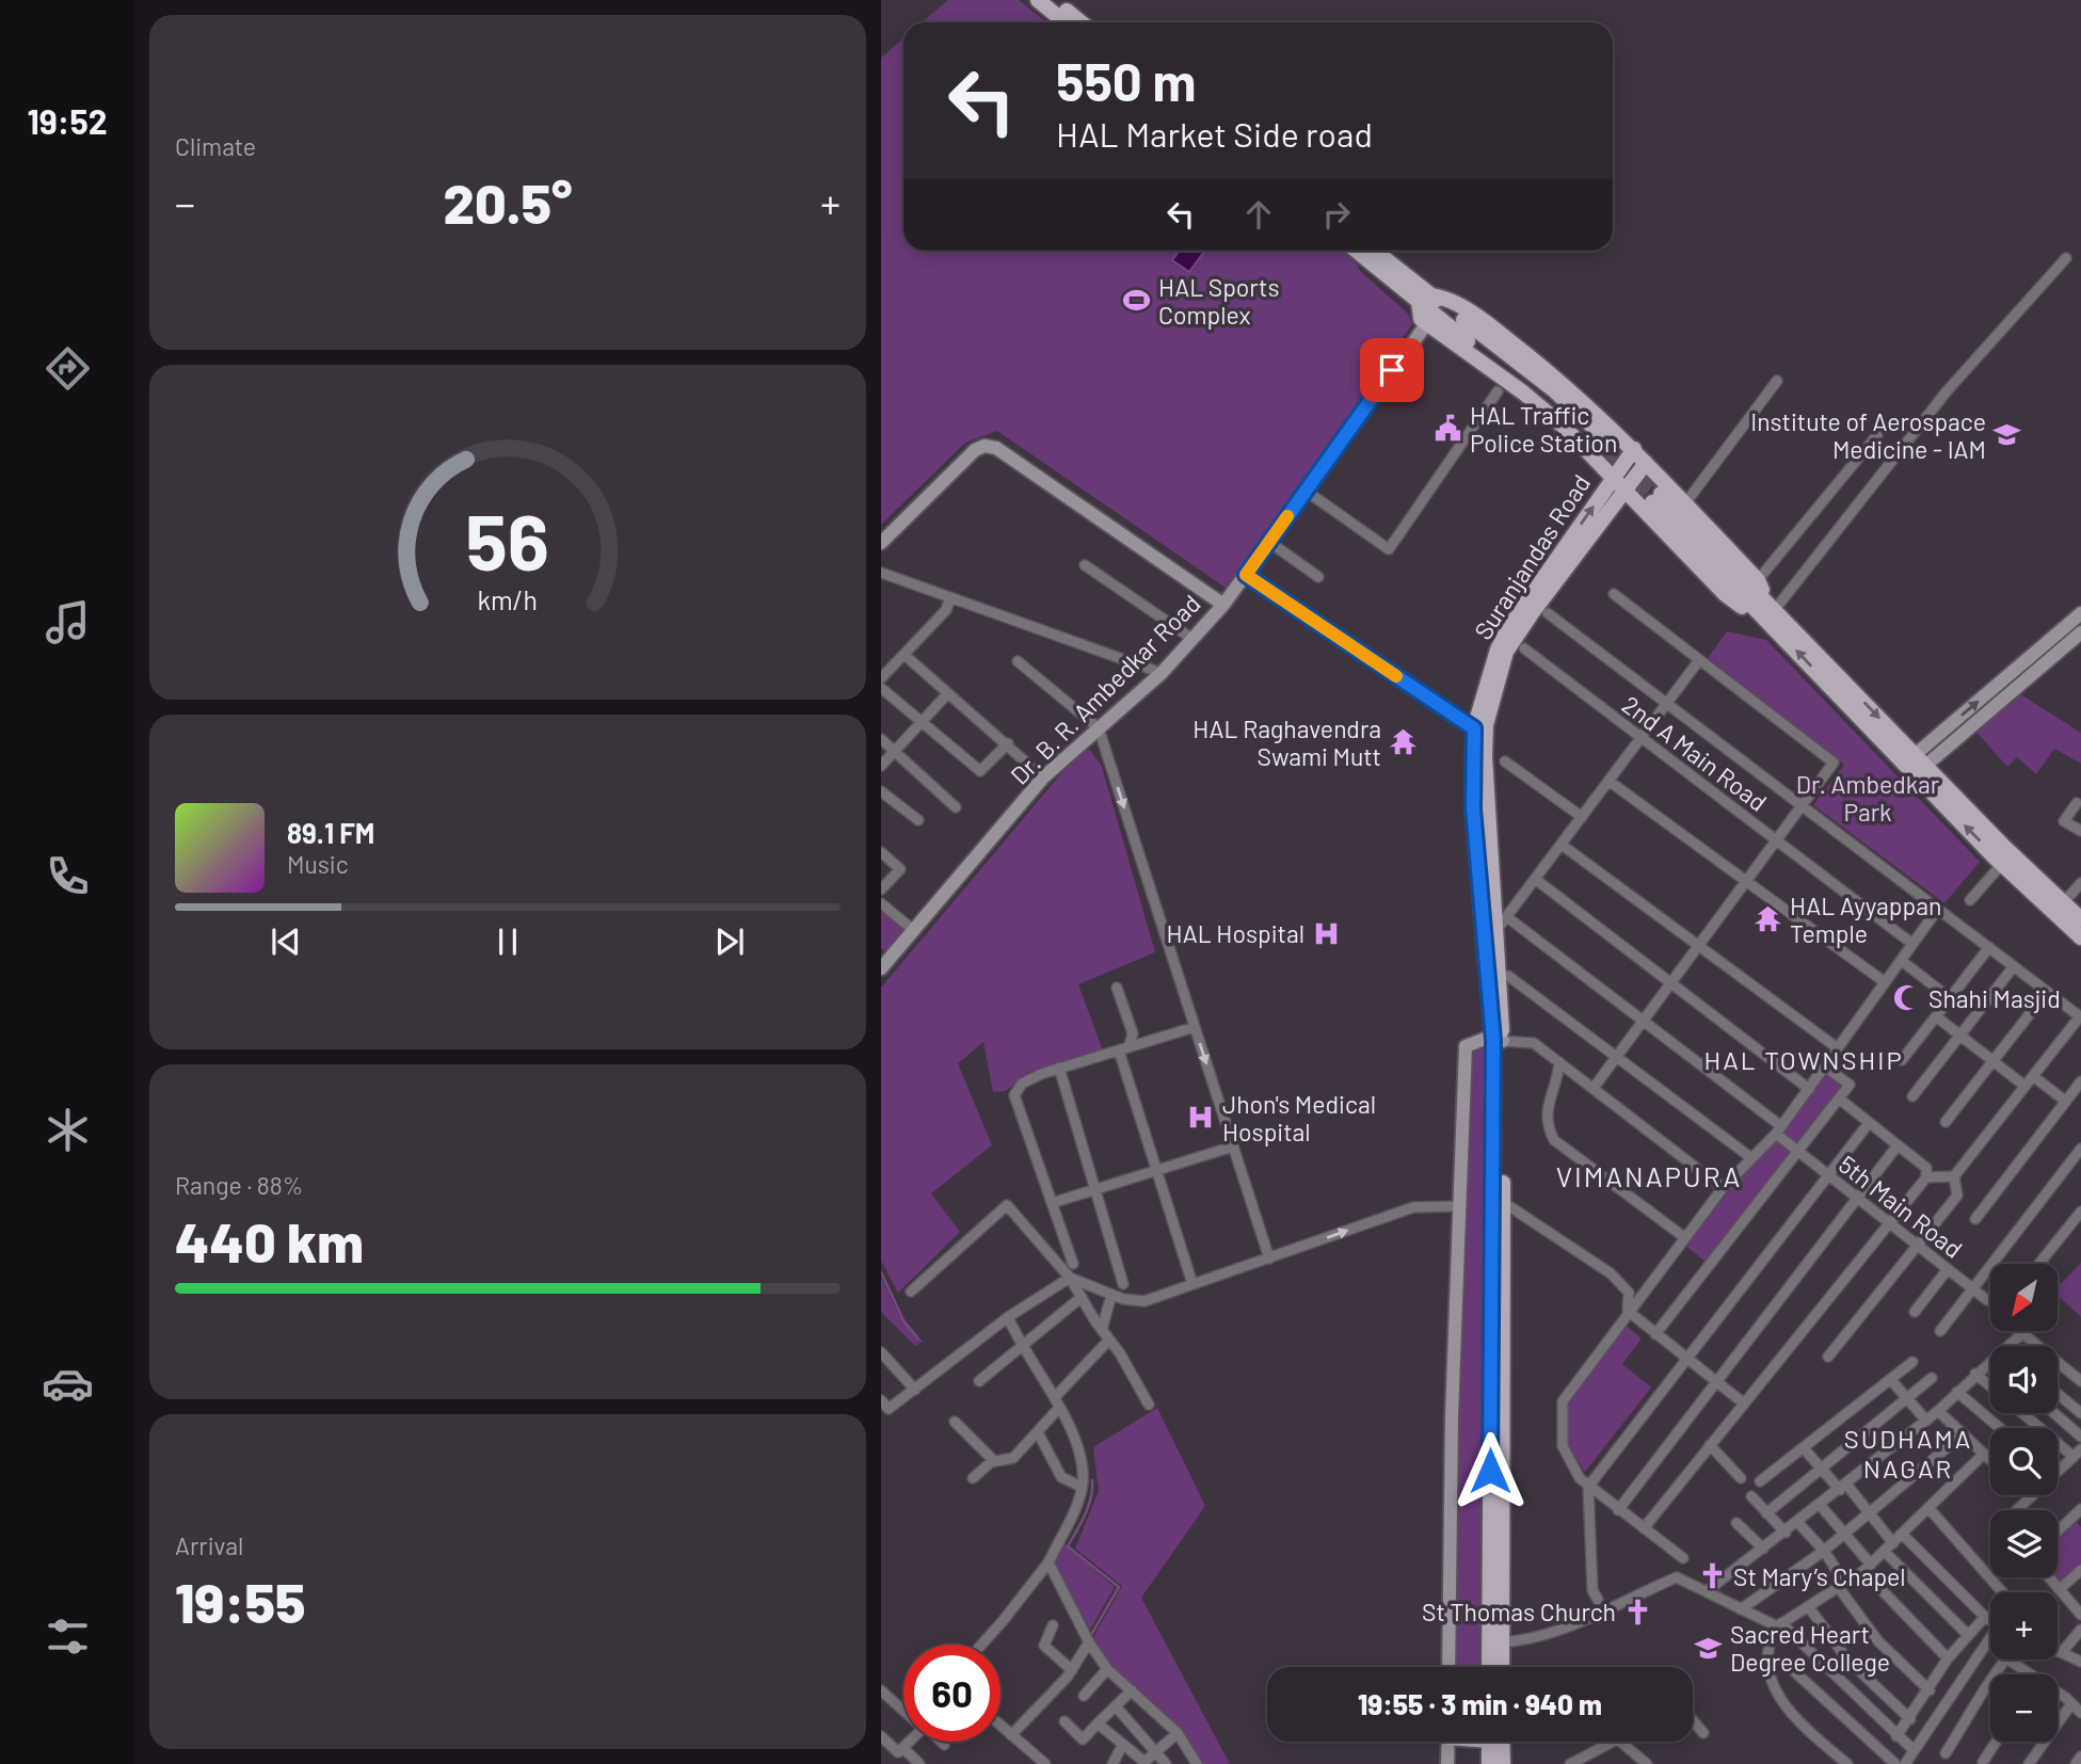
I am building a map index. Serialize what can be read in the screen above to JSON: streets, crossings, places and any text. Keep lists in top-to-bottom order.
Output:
{
  "streets": {
    "main road": ["Suranjandas Road"],
    "street": ["Dr. B. R. Ambedkar Road", "2nd A Main Road", "5th Main Road"]
  },
  "districts": ["HAL TOWNSHIP", "VIMANAPURA", "SUDHAMA NAGAR"],
  "parks": ["Dr. Ambedkar Park"],
  "places": {
    "sports": ["HAL Sports Complex"],
    "public building": ["HAL Traffic Police Station"],
    "school or university": ["Institute of Aerospace Medicine - IAM", "Sacred Heart Degree College"],
    "temple": ["HAL Raghavendra Swami Mutt", "HAL Ayyappan Temple"],
    "hospital": ["HAL Hospital", "Jhon's Medical Hospital"],
    "mosque": ["Shahi Masjid"],
    "church": ["St Mary’s Chapel", "St Thomas Church"]
  },
  "north": "bottom left",
  "page": {
    "tabs": "19:52",
    "tile": [
      "Climate",
      ["Range · 88%", "440 km"],
      ["Arrival", "19:55"]
    ],
    "turn": ["550 m", "HAL Market Side road"],
    "heat": ["−", "20.5°", "+"],
    "song": ["89.1 FM", "Music"],
    "map_buttons": ["+", "−"],
    "limit": "60",
    "trip": "19:55 · 3 min · 940 m",
    "gauge": ["56", "km/h"]
  }
}
